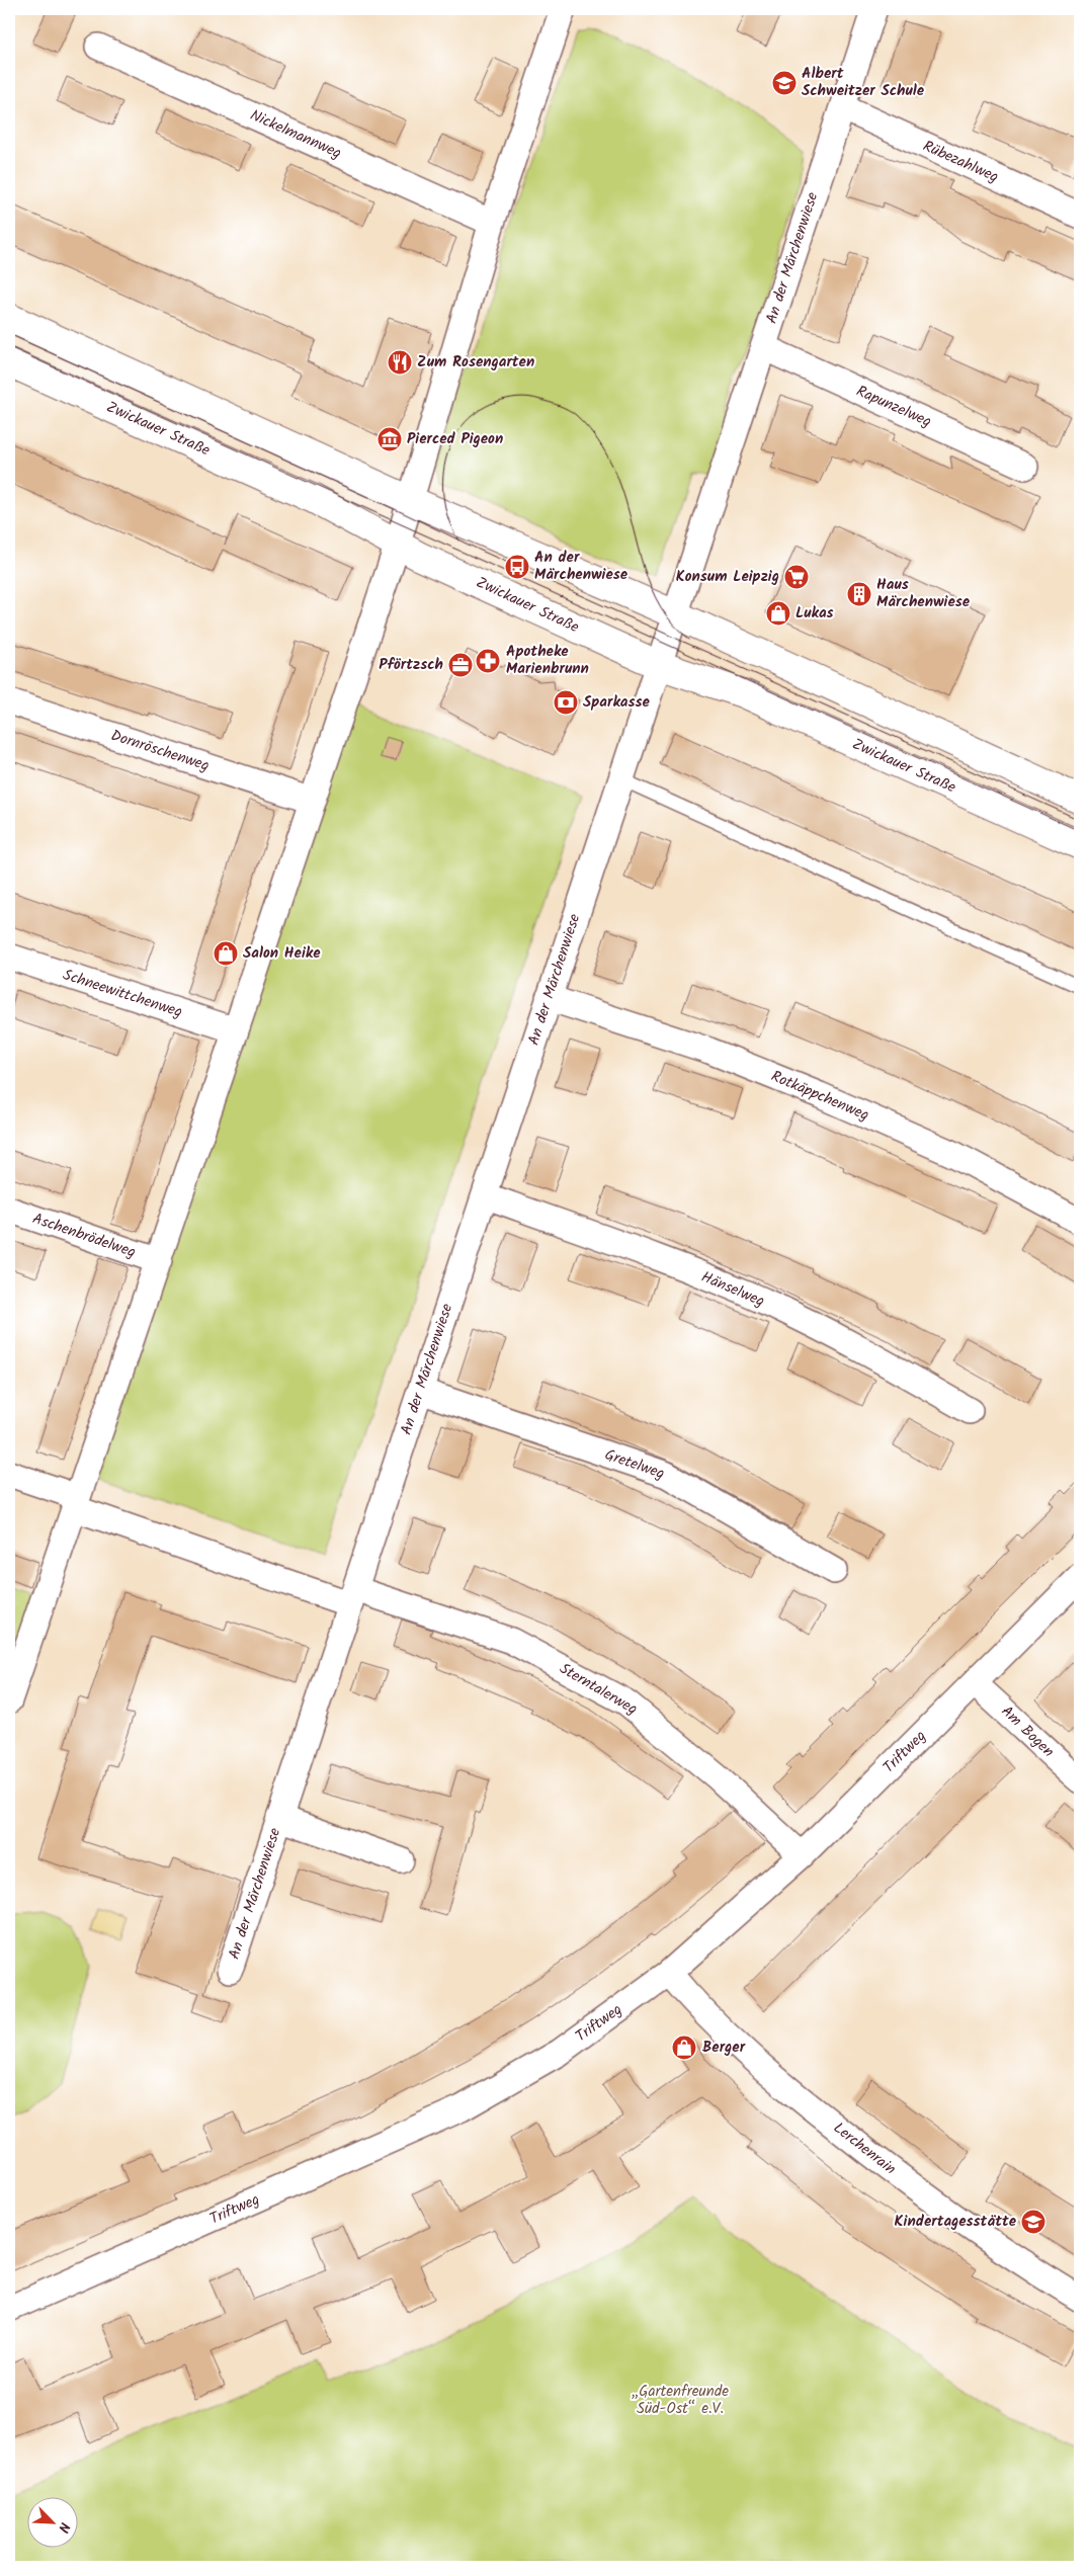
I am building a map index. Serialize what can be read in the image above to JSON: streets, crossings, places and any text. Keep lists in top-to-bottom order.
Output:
{
  "streets": {
    "main road": ["Zwickauer Straße"],
    "street": [
      "Nickelmannweg",
      "Rübezahlweg",
      "An der Märchenwiese",
      "Rapunzelweg",
      "Dornröschenweg",
      "Schneewittchenweg",
      "Rotkäppchenweg",
      "Aschenbrödelweg",
      "Hänselweg",
      "Gretelweg",
      "Sterntalerweg",
      "Am Bogen",
      "Triftweg",
      "Lerchenrain"
    ]
  },
  "crossings": [
    ["Rübezahlweg", "An der Märchenwiese"],
    ["An der Märchenwiese", "Rapunzelweg"],
    ["An der Märchenwiese", "Zwickauer Straße"],
    ["An der Märchenwiese", "Rotkäppchenweg"],
    ["An der Märchenwiese", "Hänselweg"],
    ["An der Märchenwiese", "Gretelweg"],
    ["An der Märchenwiese", "Sterntalerweg"],
    ["Sterntalerweg", "Triftweg"],
    ["Am Bogen", "Triftweg"],
    ["Triftweg", "Lerchenrain"]
  ],
  "parks": ["„Gartenfreunde Süd-Ost“ e.V."],
  "places": {
    "school or university": ["Albert Schweitzer Schule", "Kindertagesstätte"],
    "restaurant": ["Zum Rosengarten"],
    "museum": ["Pierced Pigeon"],
    "bus stop": ["An der Märchenwiese"],
    "supermarket": ["Konsum Leipzig"],
    "building": ["Haus Märchenwiese"],
    "shop": ["Lukas", "Salon Heike", "Berger"],
    "pharmacy": ["Apotheke Marienbrunn"],
    "office": ["Pförtzsch"],
    "bank": ["Sparkasse"]
  },
  "north": "bottom right"
}
